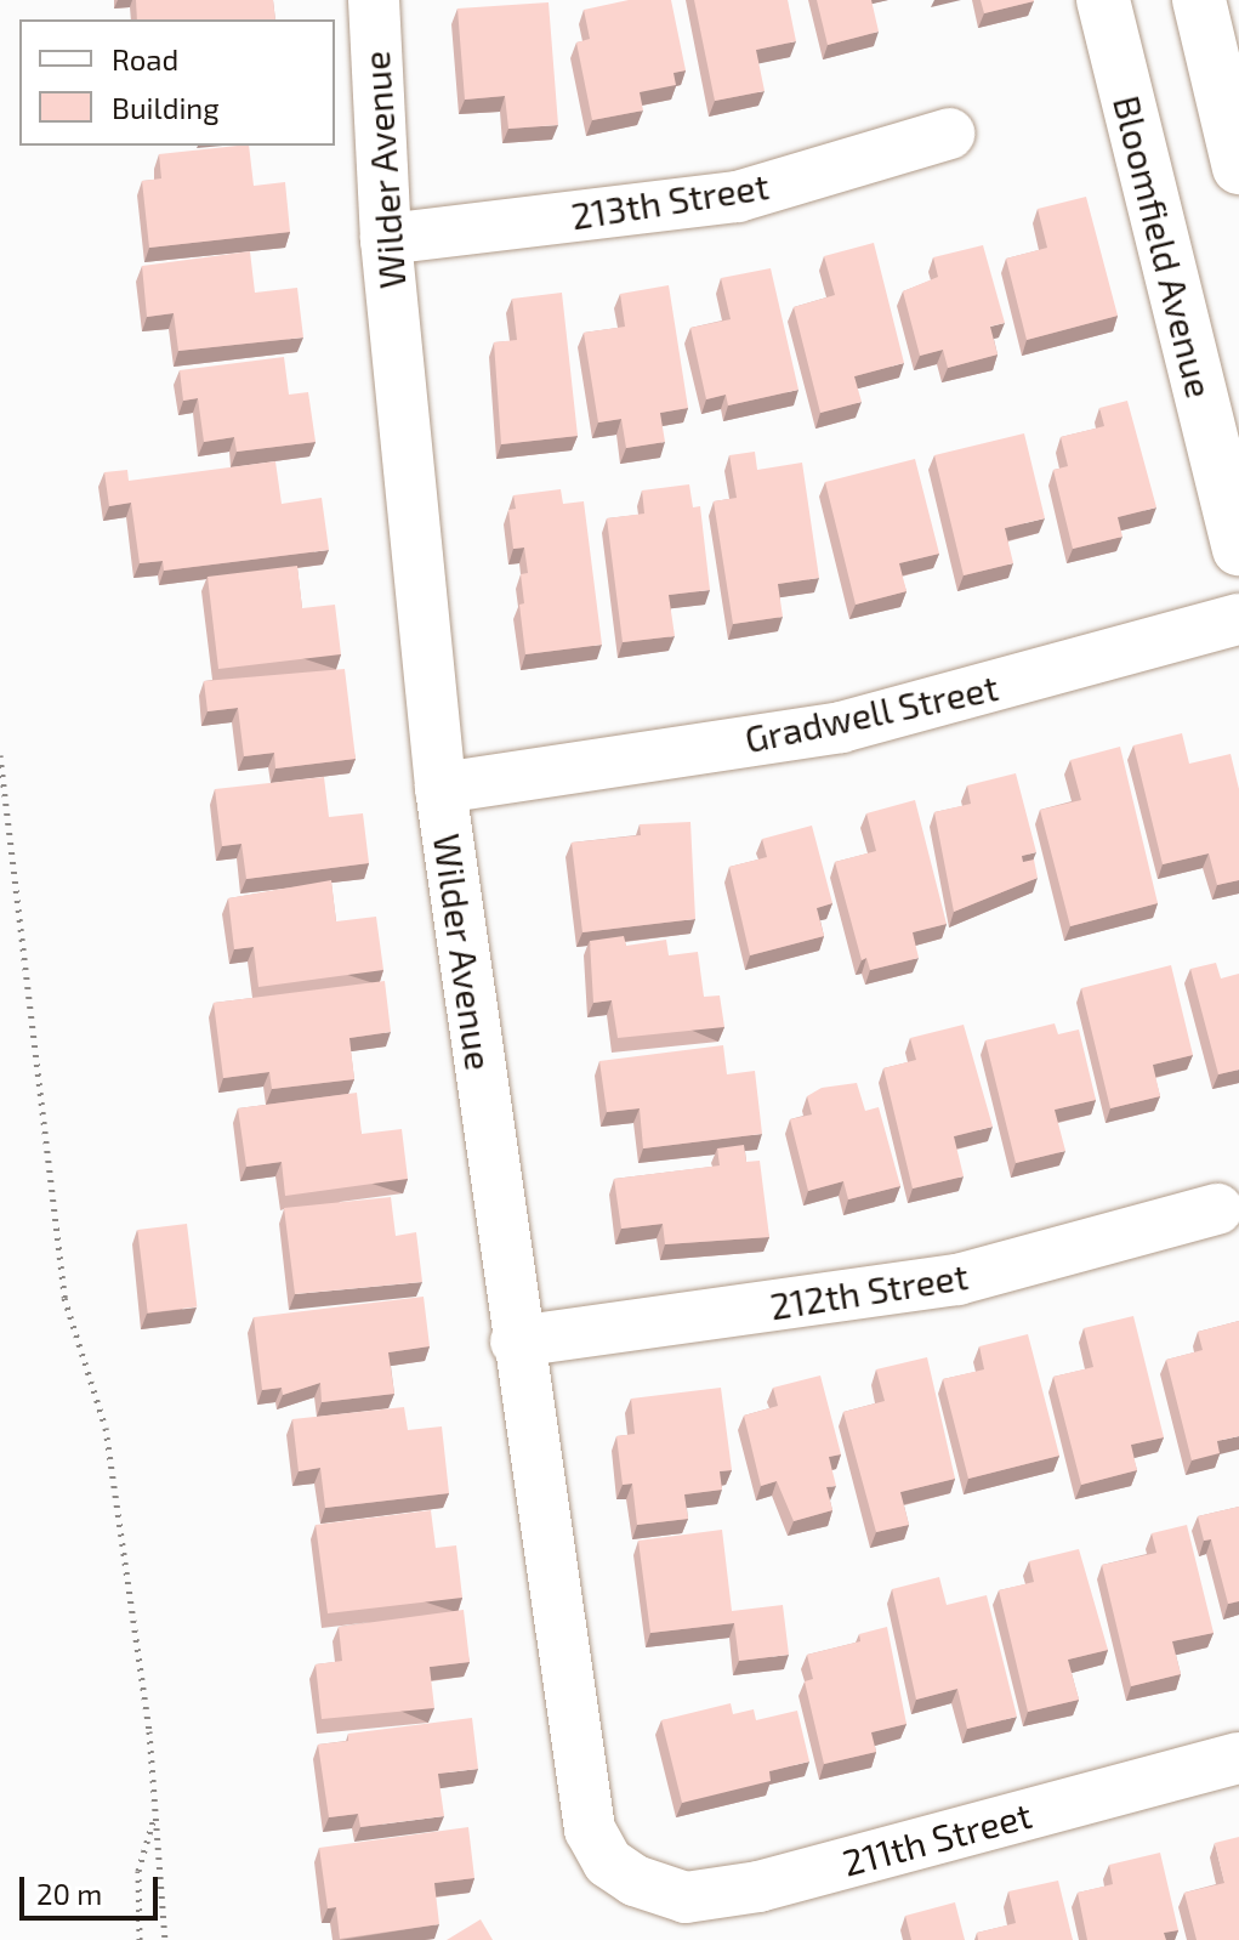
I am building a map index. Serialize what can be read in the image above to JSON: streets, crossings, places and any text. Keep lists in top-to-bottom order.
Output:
{
  "streets": {
    "street": [
      "Wilder Avenue",
      "213th Street",
      "Bloomfield Avenue",
      "Gradwell Street",
      "212th Street",
      "211th Street"
    ]
  },
  "crossings": [
    ["Wilder Avenue", "213th Street"],
    ["Wilder Avenue", "Gradwell Street"],
    ["Wilder Avenue", "212th Street"],
    ["Wilder Avenue", "211th Street"]
  ],
  "legend": ["Road", "Building"],
  "scale_bar": "20 m"
}
